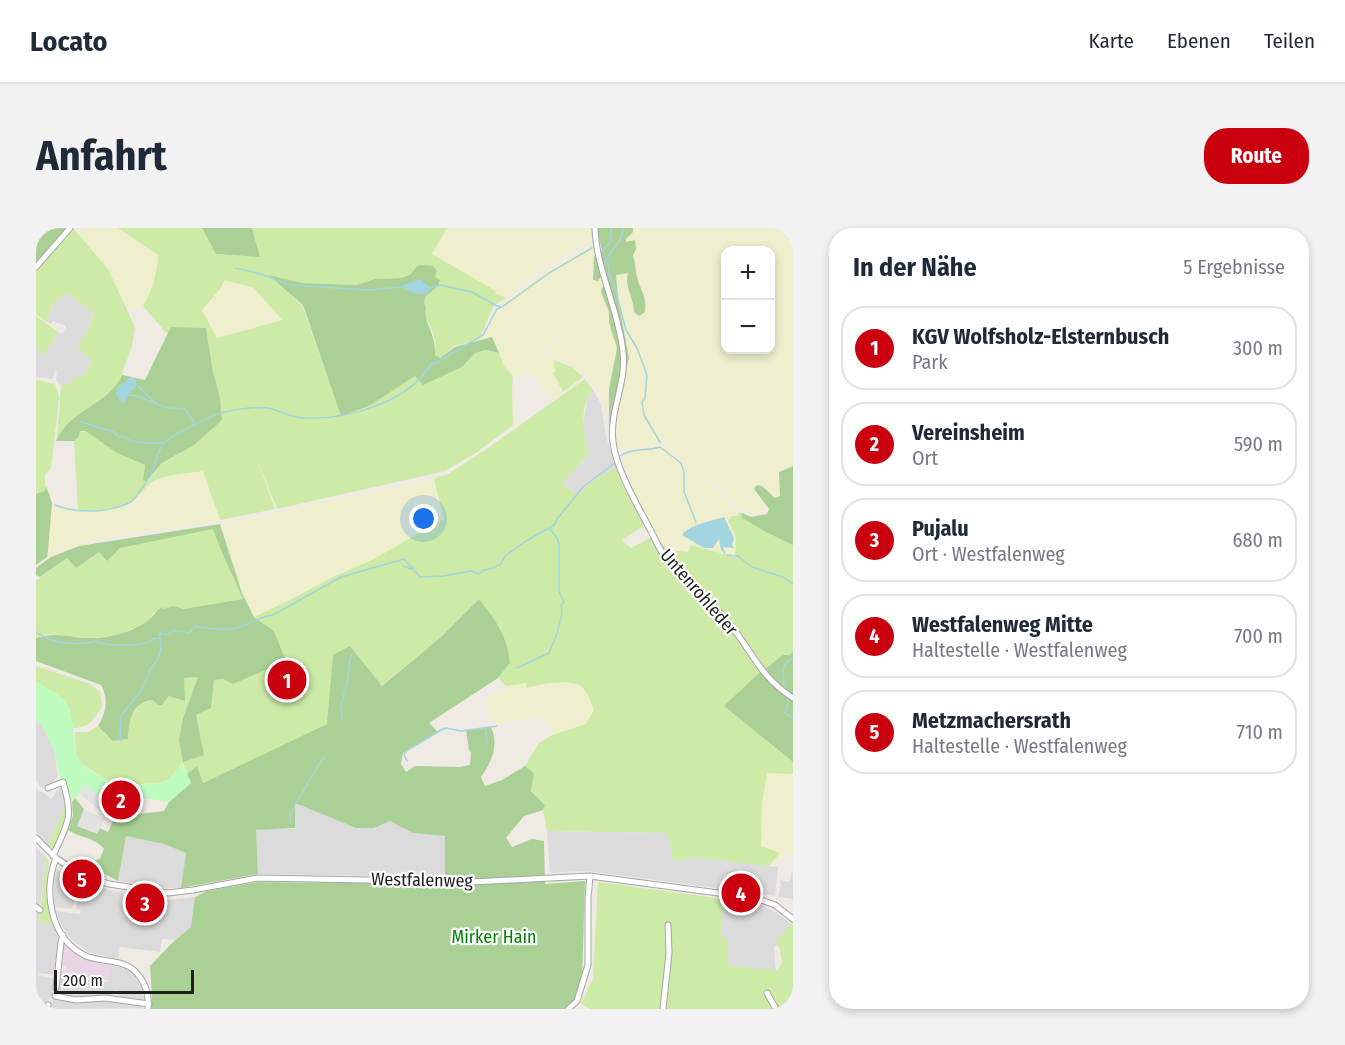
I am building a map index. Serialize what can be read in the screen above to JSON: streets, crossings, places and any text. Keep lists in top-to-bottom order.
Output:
{
  "streets": {
    "street": ["Untenrohleder", "Westfalenweg"]
  },
  "parks": ["Mirker Hain"],
  "scale_bar": "200 m",
  "page": {
    "header": "Locato",
    "nav": ["Karte", "Ebenen", "Teilen"],
    "buttons": "Route",
    "title": "Anfahrt",
    "heading": ["In der Nähe", "5 Ergebnisse"],
    "map_buttons": ["+", "−"],
    "list": [
      {
        "mark": "1",
        "name": "KGV Wolfsholz-Elsternbusch",
        "note": "Park",
        "value": "300 m"
      },
      {
        "mark": "2",
        "name": "Vereinsheim",
        "note": "Ort",
        "value": "590 m"
      },
      {
        "mark": "3",
        "name": "Pujalu",
        "note": "Ort · Westfalenweg",
        "value": "680 m"
      },
      {
        "mark": "4",
        "name": "Westfalenweg Mitte",
        "note": "Haltestelle · Westfalenweg",
        "value": "700 m"
      },
      {
        "mark": "5",
        "name": "Metzmachersrath",
        "note": "Haltestelle · Westfalenweg",
        "value": "710 m"
      }
    ],
    "pins": [
      "1",
      "2",
      "5",
      "4",
      "3"
    ],
    "scale": "200 m"
  }
}
